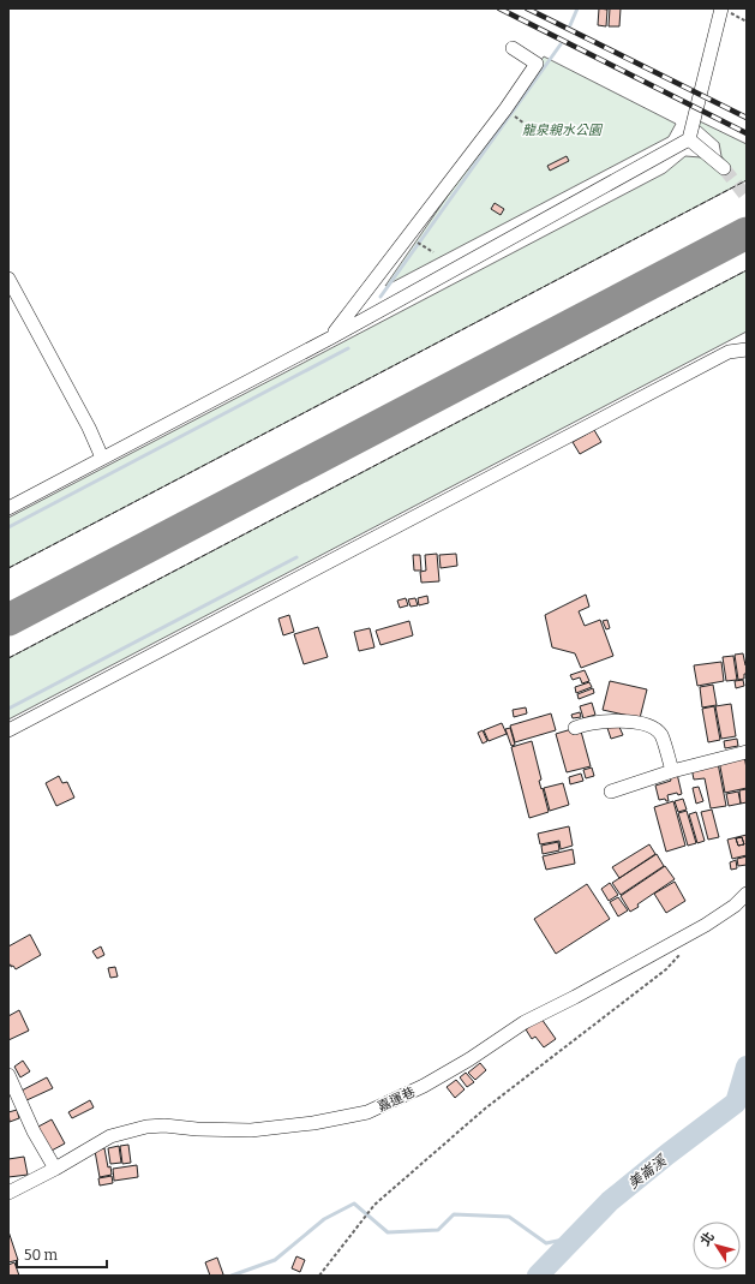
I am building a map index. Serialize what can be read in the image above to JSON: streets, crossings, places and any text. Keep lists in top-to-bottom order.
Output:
{
  "streets": {
    "street": ["嘉運巷"]
  },
  "water": ["美崙溪"],
  "parks": ["龍泉親水公園"],
  "scale_bar": "50 m",
  "north": "top left"
}
